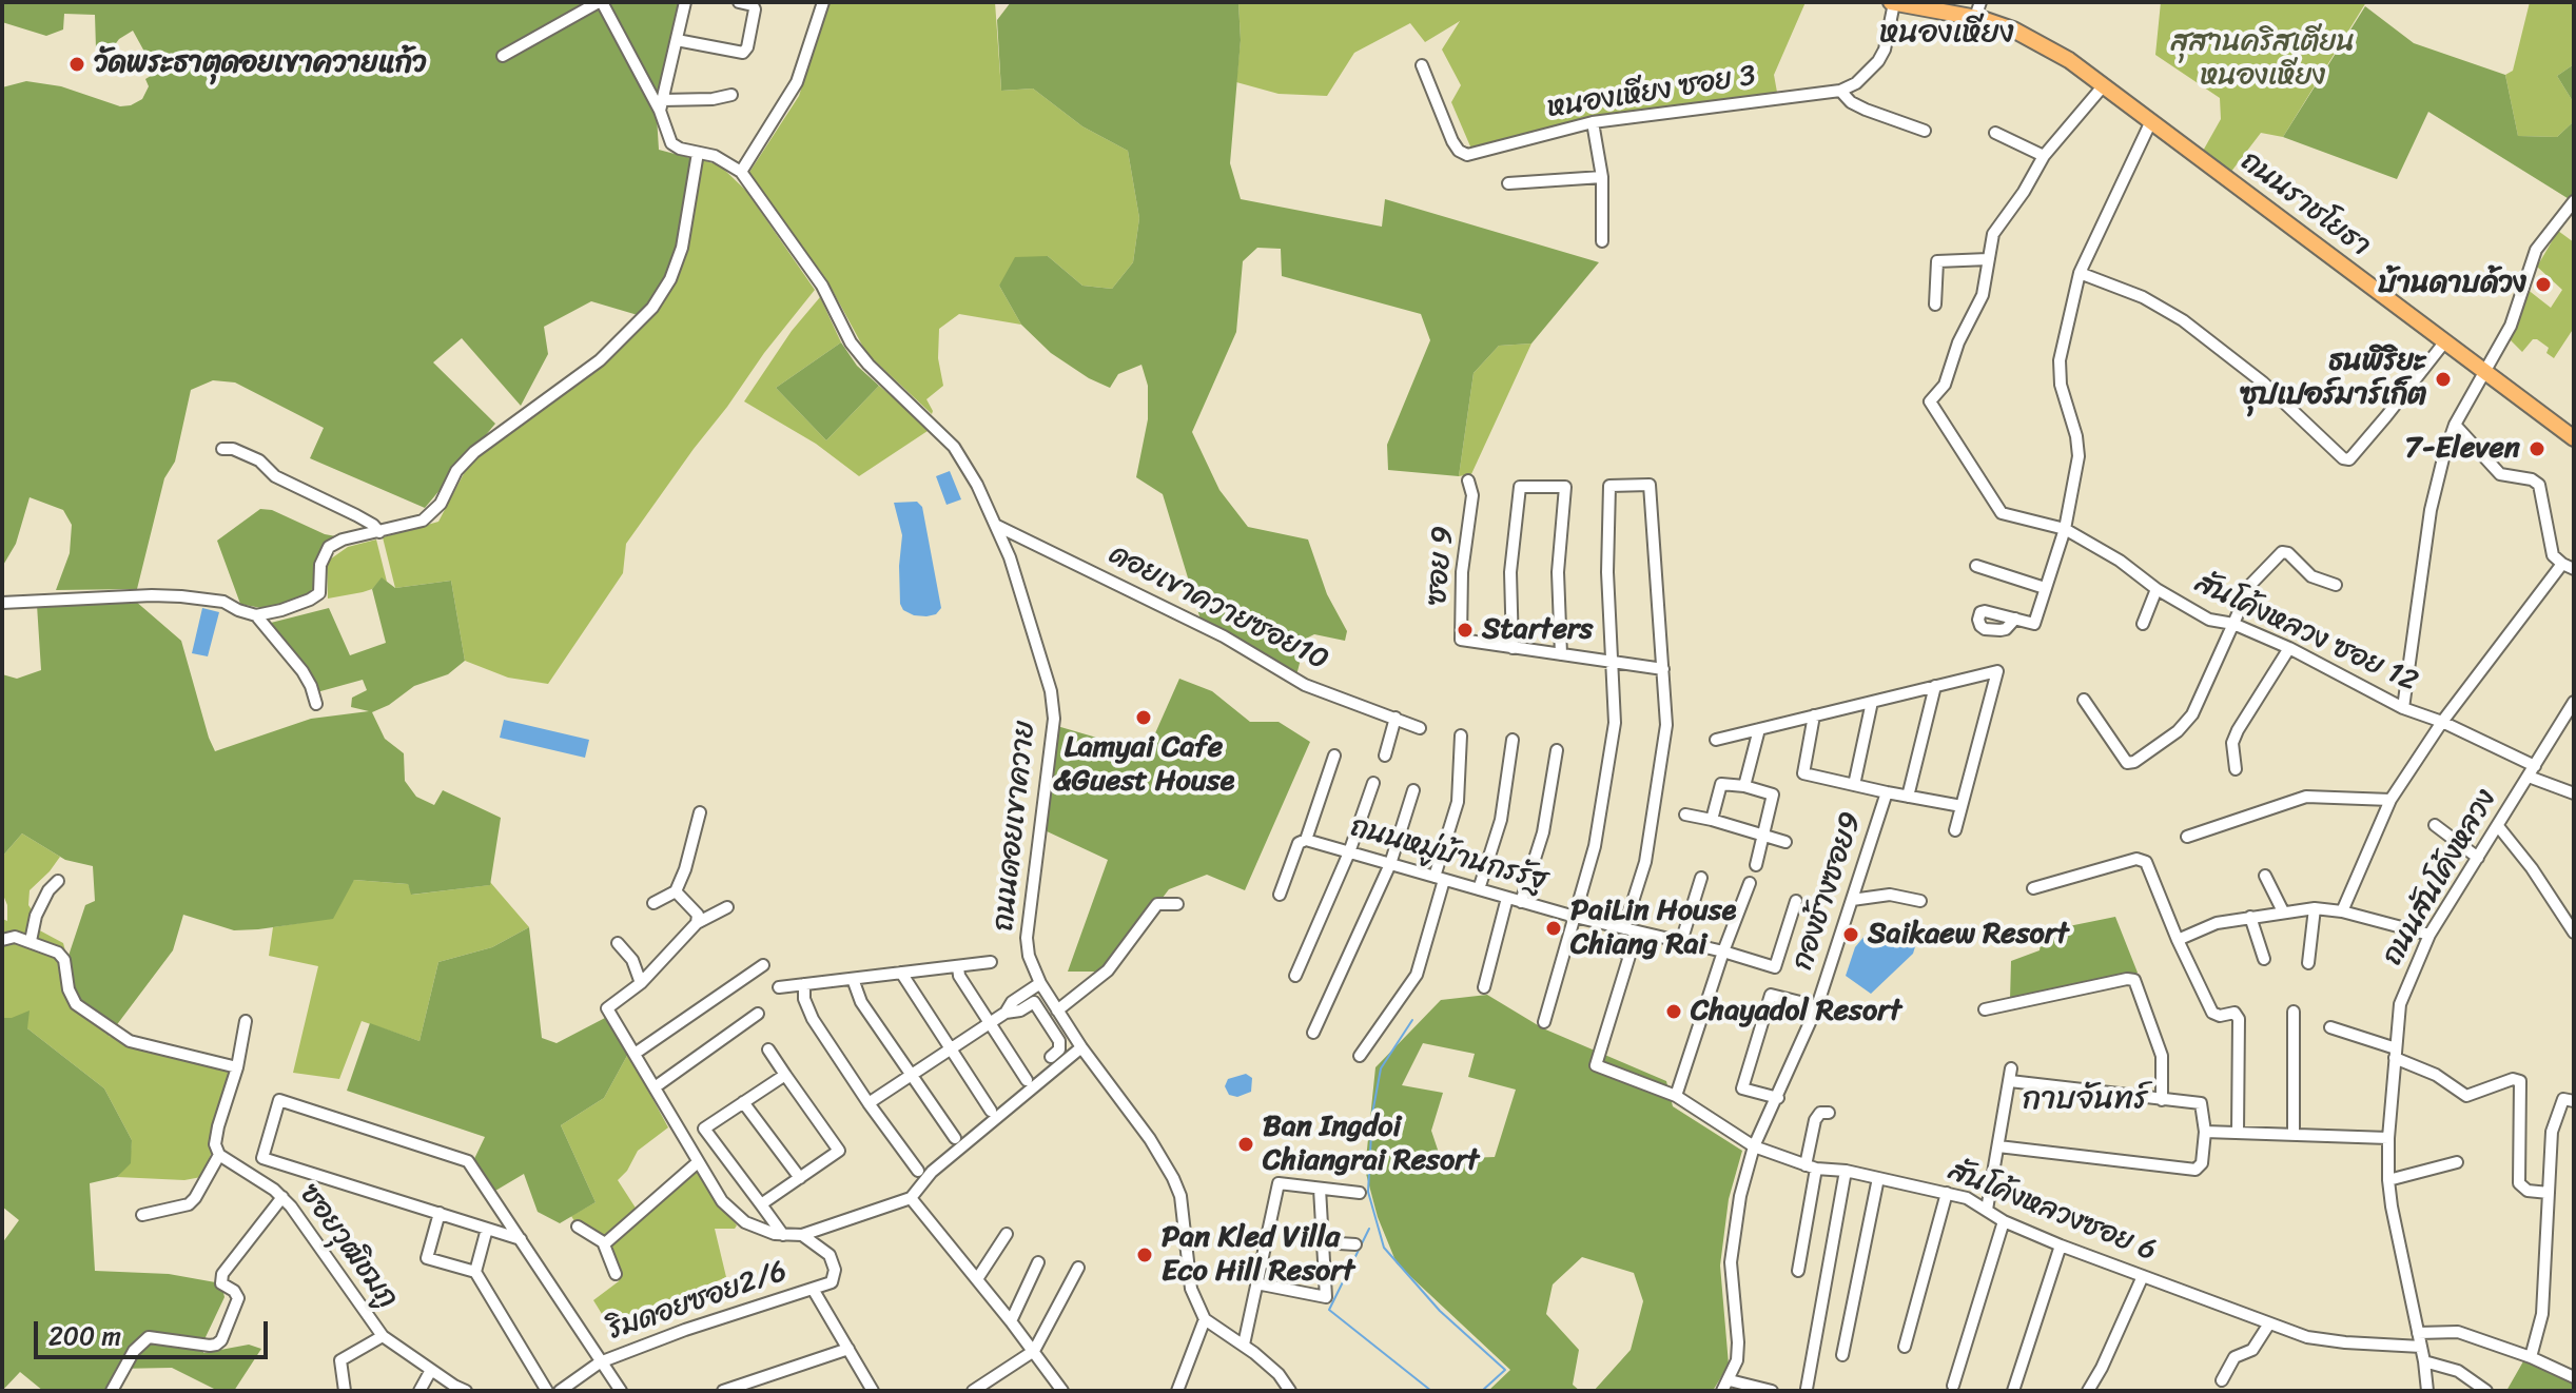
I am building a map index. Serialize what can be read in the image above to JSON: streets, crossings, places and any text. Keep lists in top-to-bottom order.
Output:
{
  "streets": {
    "main road": ["ถนนราชโยธา"],
    "street": [
      "หนองเหียง ซอย 3",
      "ซอย 9",
      "ดอยเขาควายซอย10",
      "สันโค้งหลวง ซอย 12",
      "ถนนดอยเขาควาย",
      "ถนนหมู่บ้านกรรัฐ",
      "ถนนสันโค้งหลวง",
      "กองช้างซอย9",
      "สันโค้งหลวงซอย 6",
      "ซอยวุฒิชมภู",
      "ริมดอยซอย2/6"
    ]
  },
  "crossings": [
    ["หนองเหียง ซอย 3", "ถนนราชโยธา"],
    ["ดอยเขาควายซอย10", "ถนนดอยเขาควาย"],
    ["สันโค้งหลวง ซอย 12", "ถนนสันโค้งหลวง"],
    ["ถนนสันโค้งหลวง", "สันโค้งหลวงซอย 6"],
    ["กองช้างซอย9", "สันโค้งหลวงซอย 6"]
  ],
  "districts": ["หนองเหียง", "กาบจันทร์"],
  "parks": ["สุสานคริสเตียน หนองเหียง"],
  "places": [
    "วัดพระธาตุดอยเขาควายแก้ว",
    "บ้านดาบด้วง",
    "ธนพิริยะ ซุปเปอร์มาร์เก็ต",
    "7-Eleven",
    "Starters",
    "Lamyai Cafe &Guest House",
    "PaiLin House Chiang Rai",
    "Saikaew Resort",
    "Chayadol Resort",
    "Ban Ingdoi Chiangrai Resort",
    "Pan Kled Villa Eco Hill Resort"
  ],
  "scale_bar": "200 m"
}
